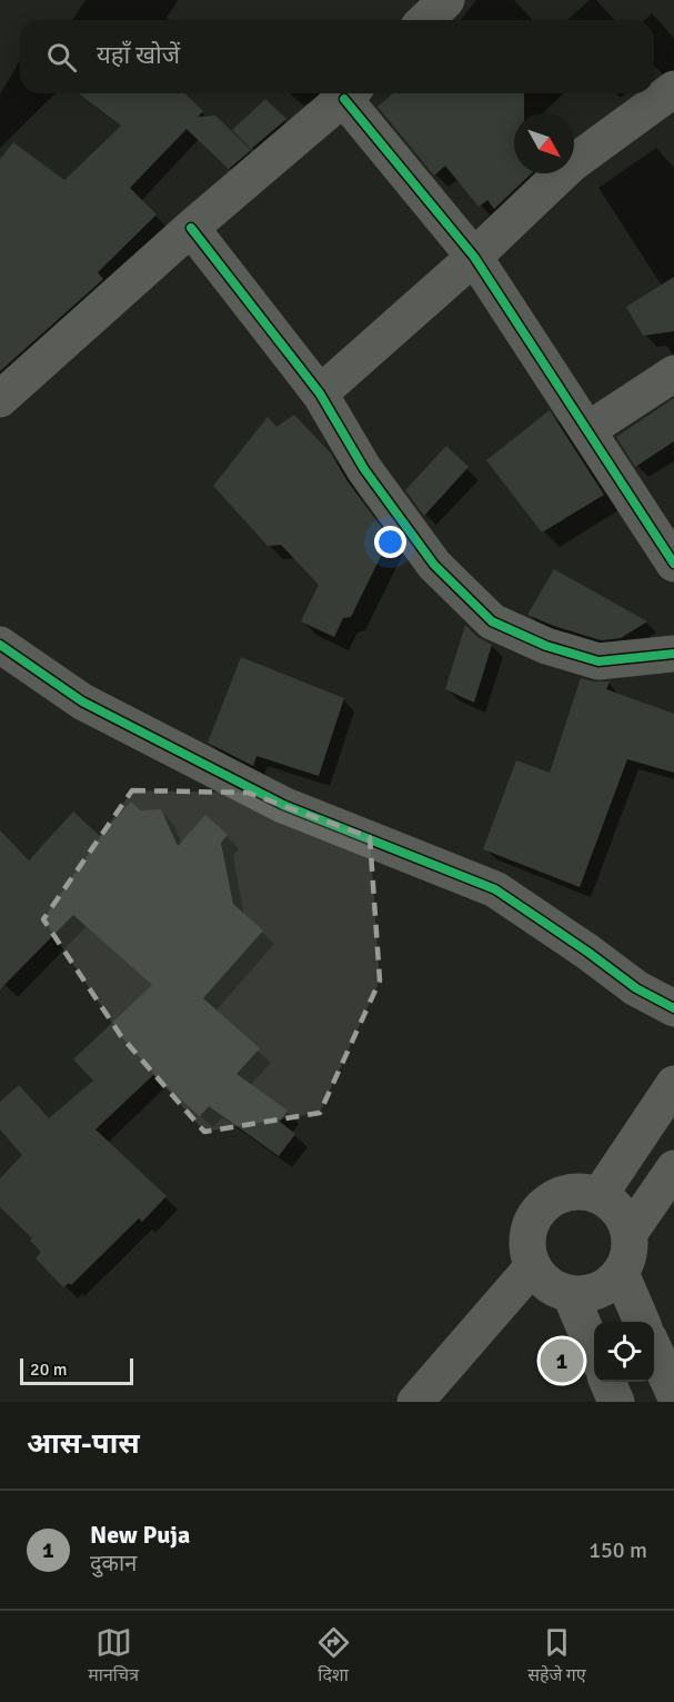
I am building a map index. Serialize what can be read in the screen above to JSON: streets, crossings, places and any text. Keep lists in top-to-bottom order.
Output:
{
  "scale_bar": "20 m",
  "north": "bottom right",
  "page": {
    "search": "यहाँ खोजें",
    "pins": "1",
    "scale": "20 m",
    "heading": "आस-पास",
    "list": [
      {
        "mark": "1",
        "name": "New Puja",
        "note": "दुकान",
        "value": "150 m"
      }
    ],
    "nav": ["मानचित्र", "दिशा", "सहेजे गए"]
  }
}
